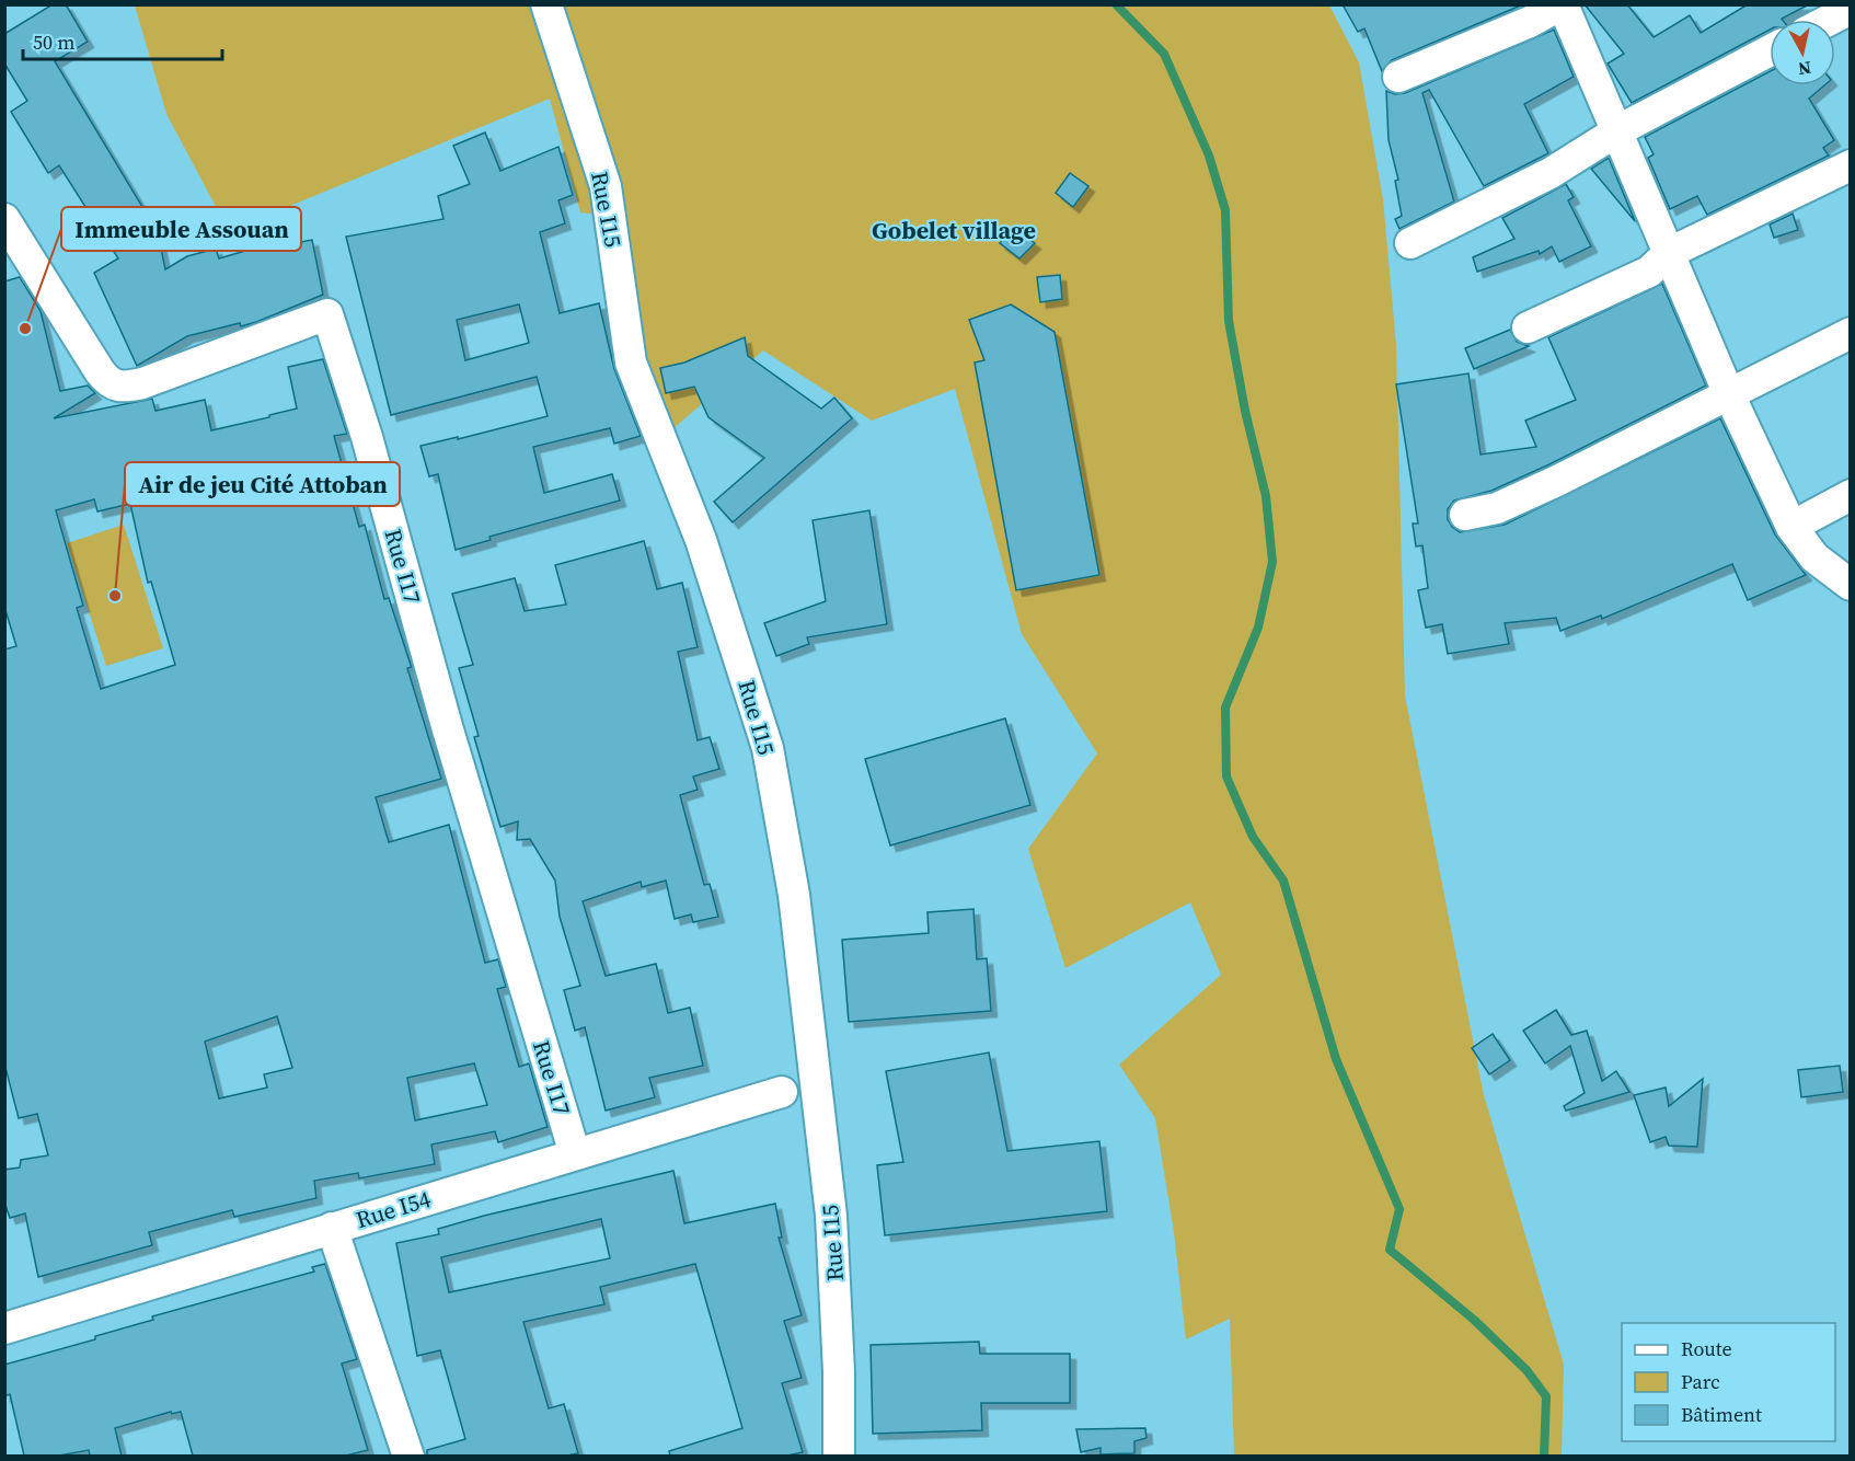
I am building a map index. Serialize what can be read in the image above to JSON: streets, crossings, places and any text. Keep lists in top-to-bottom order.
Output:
{
  "streets": {
    "street": ["Rue I15", "Rue I17", "Rue I54"]
  },
  "crossings": [
    ["Rue I17", "Rue I54"]
  ],
  "districts": ["Gobelet village"],
  "places": ["Immeuble Assouan", "Air de jeu Cité Attoban"],
  "legend": ["Route", "Parc", "Bâtiment"],
  "scale_bar": "50 m",
  "north": "bottom"
}
